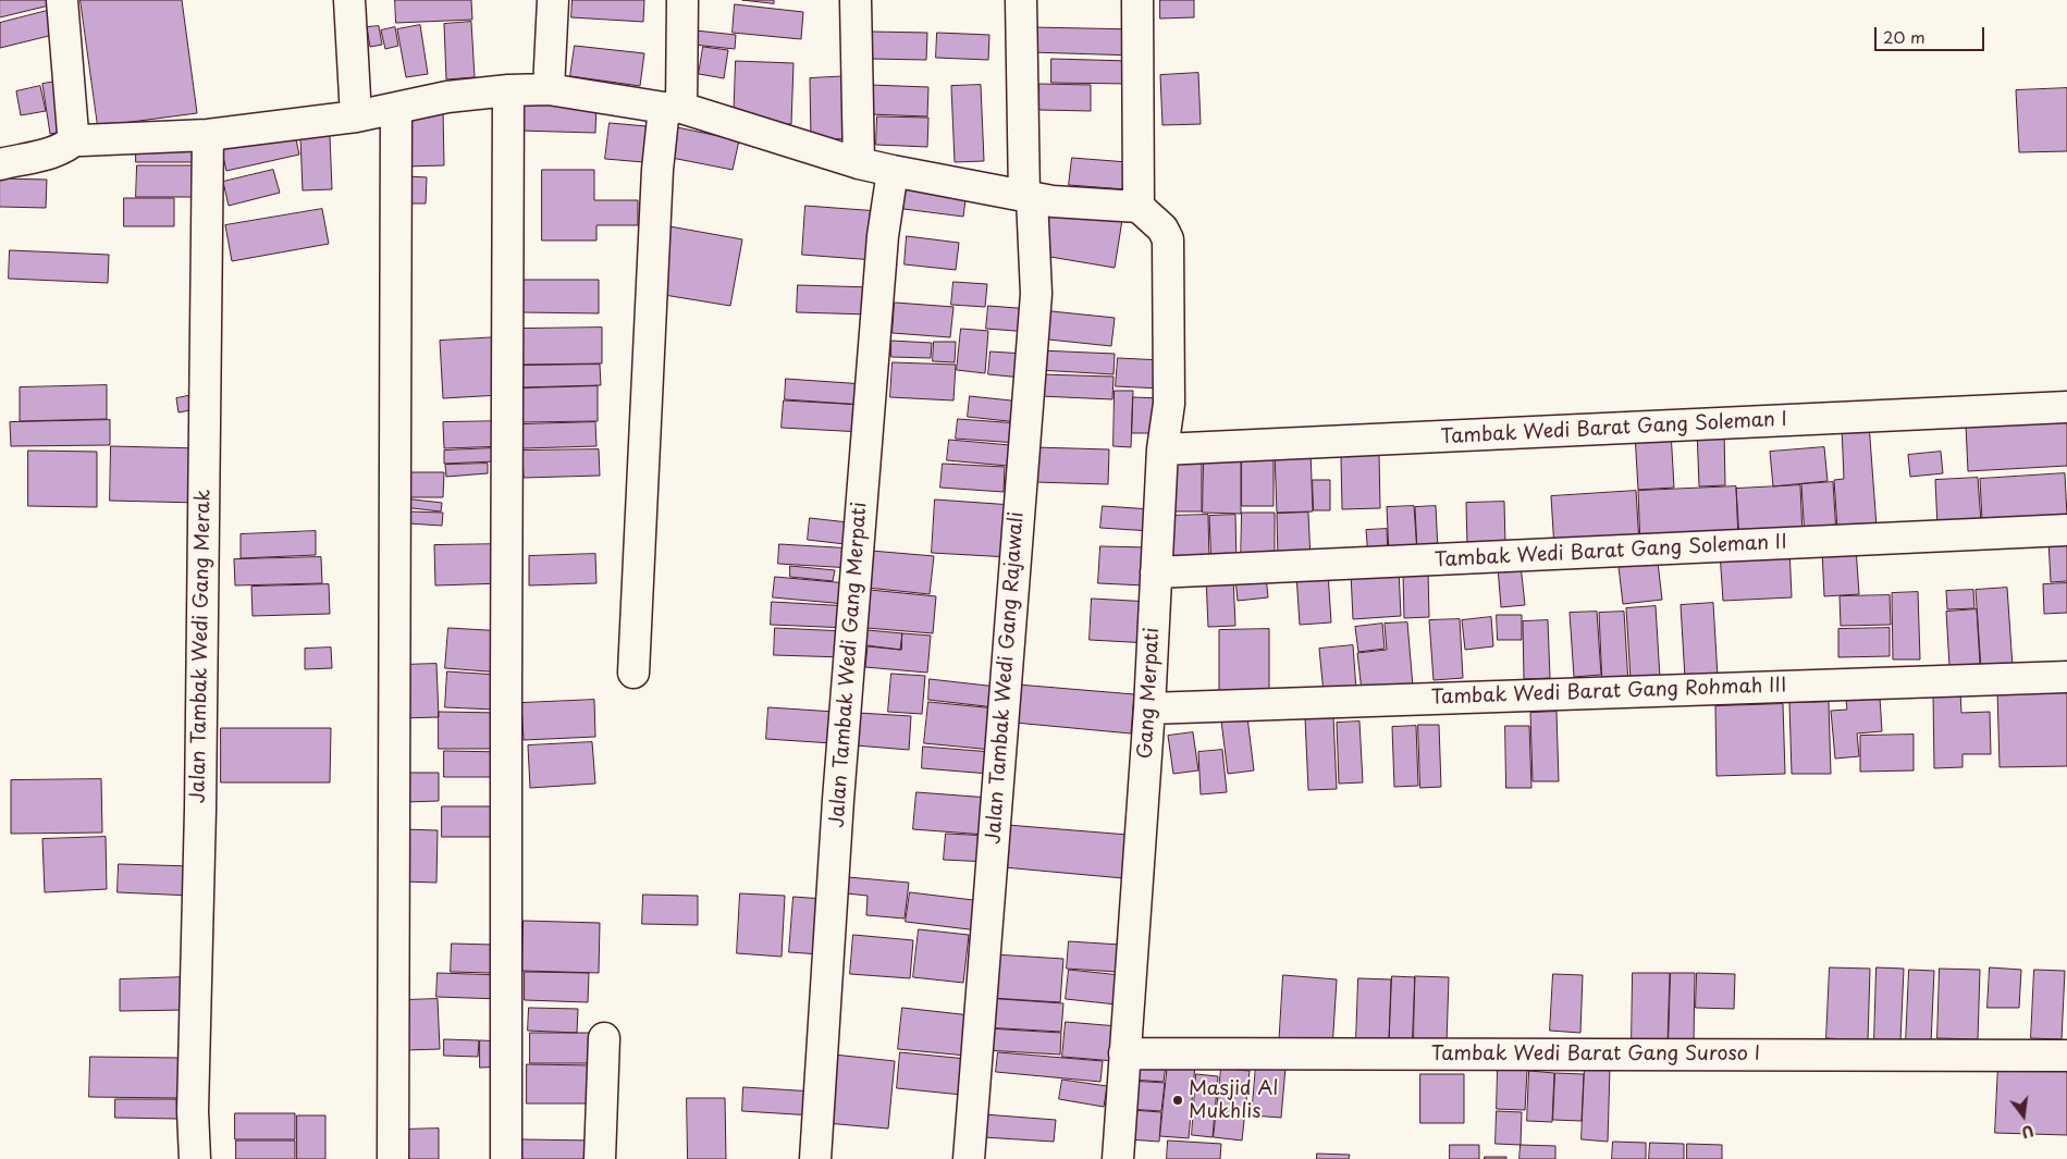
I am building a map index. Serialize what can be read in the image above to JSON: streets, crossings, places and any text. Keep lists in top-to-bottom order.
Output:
{
  "streets": {
    "street": [
      "Tambak Wedi Barat Gang Soleman I",
      "Tambak Wedi Barat Gang Soleman II",
      "Jalan Tambak Wedi Gang Merak",
      "Jalan Tambak Wedi Gang Merpati",
      "Jalan Tambak Wedi Gang Rajawali",
      "Tambak Wedi Barat Gang Rohmah III",
      "Gang Merpati",
      "Tambak Wedi Barat Gang Suroso I"
    ]
  },
  "crossings": [
    ["Tambak Wedi Barat Gang Soleman I", "Gang Merpati"],
    ["Tambak Wedi Barat Gang Soleman II", "Gang Merpati"],
    ["Tambak Wedi Barat Gang Rohmah III", "Gang Merpati"],
    ["Gang Merpati", "Tambak Wedi Barat Gang Suroso I"]
  ],
  "places": ["Masjid Al Mukhlis"],
  "scale_bar": "20 m",
  "north": "bottom"
}
